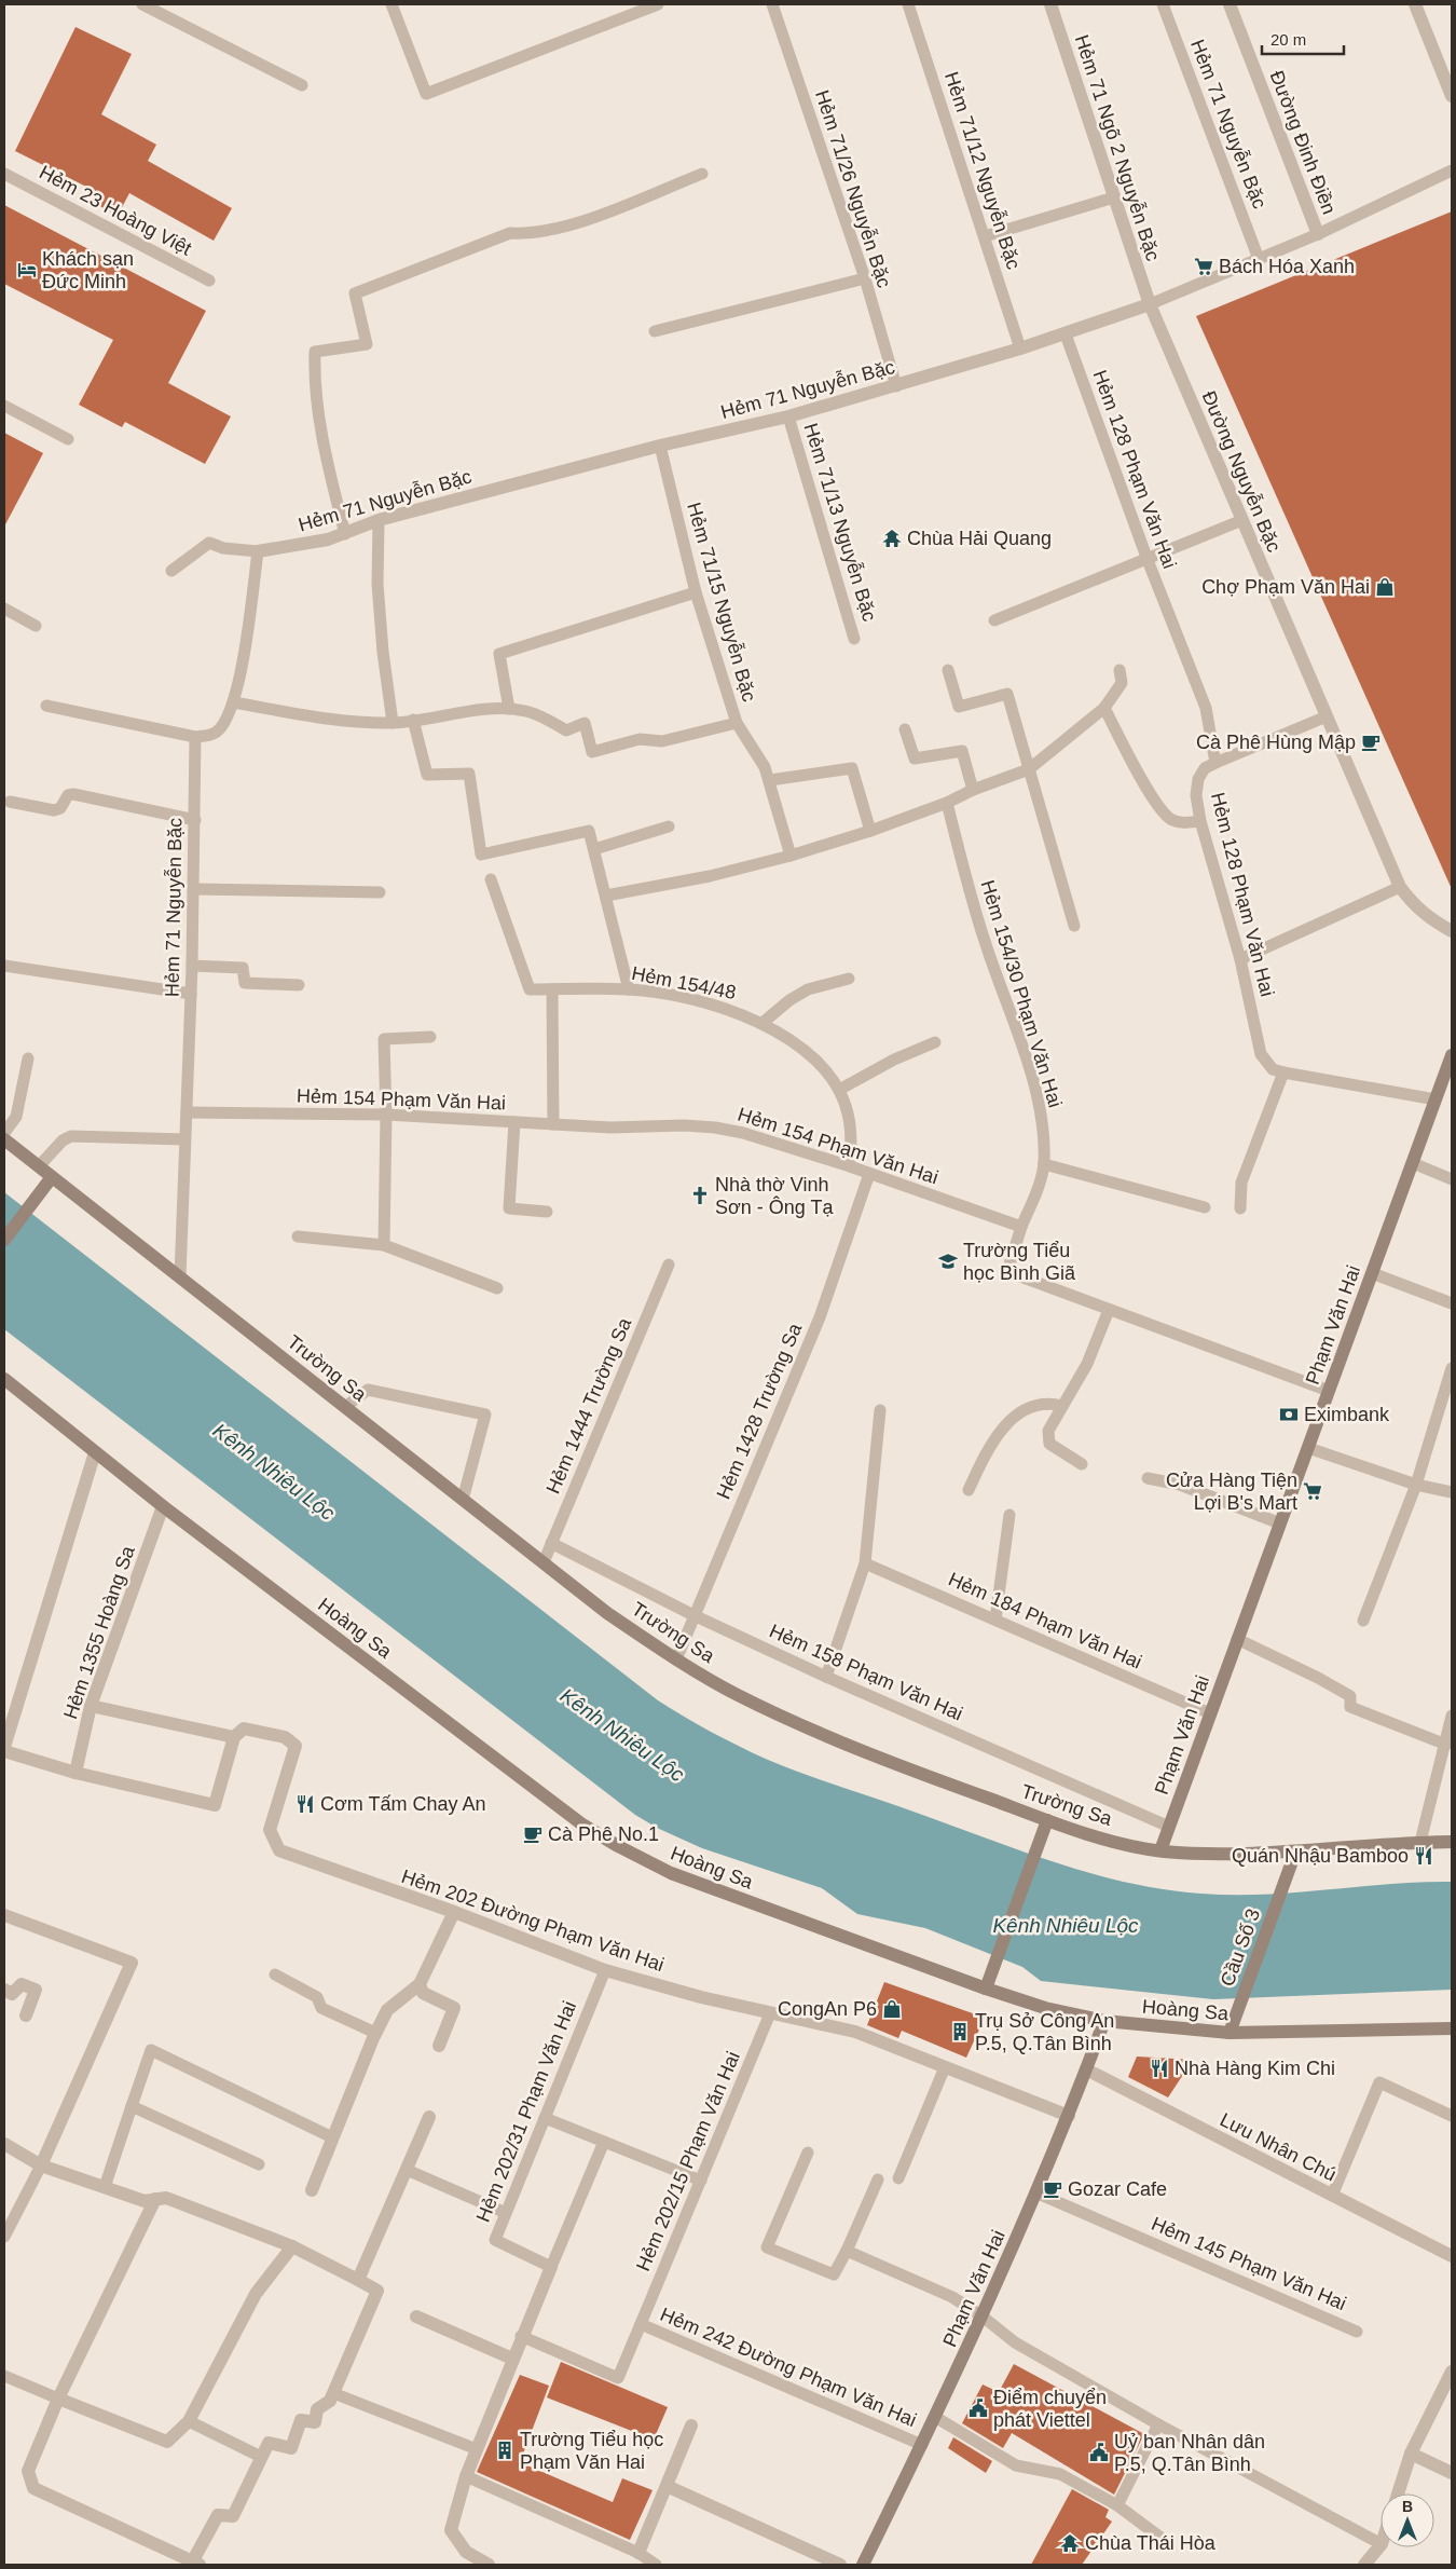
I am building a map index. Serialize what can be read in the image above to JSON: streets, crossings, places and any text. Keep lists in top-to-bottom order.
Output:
{
  "streets": {
    "street": [
      "Hẻm 71 Nguyễn Bặc",
      "Đường Đinh Điền",
      "Hẻm 71 Ngõ 2 Nguyễn Bặc",
      "Đường Nguyễn Bặc",
      "Phạm Văn Hai",
      "Trường Sa",
      "Hoàng Sa",
      "Hẻm 1355 Hoàng Sa",
      "Hẻm 202 Đường Phạm Văn Hai",
      "Cầu Số 3",
      "Lưu Nhân Chú"
    ],
    "lane": [
      "Hẻm 71/12 Nguyễn Bặc",
      "Hẻm 71/26 Nguyễn Bặc",
      "Hẻm 23 Hoàng Việt",
      "Hẻm 128 Phạm Văn Hai",
      "Hẻm 71/13 Nguyễn Bặc",
      "Hẻm 71/15 Nguyễn Bặc",
      "Hẻm 154/48",
      "Hẻm 154/30 Phạm Văn Hai",
      "Hẻm 154 Phạm Văn Hai",
      "Hẻm 1444 Trường Sa",
      "Hẻm 1428 Trường Sa",
      "Hẻm 184 Phạm Văn Hai",
      "Hẻm 158 Phạm Văn Hai",
      "Hẻm 202/31 Phạm Văn Hai",
      "Hẻm 202/15 Phạm Văn Hai",
      "Hẻm 145 Phạm Văn Hai",
      "Hẻm 242 Đường Phạm Văn Hai"
    ]
  },
  "crossings": [
    ["Hẻm 71 Nguyễn Bặc", "Hẻm 71 Ngõ 2 Nguyễn Bặc"],
    ["Hẻm 71 Nguyễn Bặc", "Hẻm 71/12 Nguyễn Bặc"],
    ["Hẻm 71 Nguyễn Bặc", "Hẻm 71/26 Nguyễn Bặc"],
    ["Hẻm 71 Nguyễn Bặc", "Hẻm 128 Phạm Văn Hai"],
    ["Hẻm 71 Nguyễn Bặc", "Đường Nguyễn Bặc"],
    ["Hẻm 71 Nguyễn Bặc", "Hẻm 71/13 Nguyễn Bặc"],
    ["Hẻm 71 Nguyễn Bặc", "Hẻm 71/15 Nguyễn Bặc"],
    ["Hẻm 71 Nguyễn Bặc", "Hẻm 154 Phạm Văn Hai"],
    ["Hẻm 71 Nguyễn Bặc", "Trường Sa"],
    ["Hẻm 71 Ngõ 2 Nguyễn Bặc", "Đường Nguyễn Bặc"],
    ["Hẻm 128 Phạm Văn Hai", "Phạm Văn Hai"],
    ["Hẻm 154/48", "Hẻm 154 Phạm Văn Hai"],
    ["Hẻm 154/30 Phạm Văn Hai", "Hẻm 154 Phạm Văn Hai"],
    ["Hẻm 154 Phạm Văn Hai", "Hẻm 1428 Trường Sa"],
    ["Phạm Văn Hai", "Trường Sa"],
    ["Phạm Văn Hai", "Hẻm 184 Phạm Văn Hai"],
    ["Phạm Văn Hai", "Hoàng Sa"],
    ["Phạm Văn Hai", "Hẻm 158 Phạm Văn Hai"],
    ["Phạm Văn Hai", "Hẻm 202 Đường Phạm Văn Hai"],
    ["Phạm Văn Hai", "Lưu Nhân Chú"],
    ["Phạm Văn Hai", "Hẻm 145 Phạm Văn Hai"],
    ["Phạm Văn Hai", "Hẻm 242 Đường Phạm Văn Hai"],
    ["Trường Sa", "Hẻm 1444 Trường Sa"],
    ["Trường Sa", "Hẻm 1428 Trường Sa"],
    ["Trường Sa", "Cầu Số 3"],
    ["Hẻm 1444 Trường Sa", "Hẻm 158 Phạm Văn Hai"],
    ["Hẻm 1428 Trường Sa", "Hẻm 158 Phạm Văn Hai"],
    ["Hoàng Sa", "Hẻm 1355 Hoàng Sa"],
    ["Hoàng Sa", "Cầu Số 3"],
    ["Hẻm 202 Đường Phạm Văn Hai", "Hẻm 202/31 Phạm Văn Hai"],
    ["Hẻm 202 Đường Phạm Văn Hai", "Hẻm 202/15 Phạm Văn Hai"],
    ["Hẻm 202/15 Phạm Văn Hai", "Hẻm 242 Đường Phạm Văn Hai"]
  ],
  "water": ["Kênh Nhiêu Lộc"],
  "places": {
    "supermarket": ["Bách Hóa Xanh", "Cửa Hàng Tiện Lợi B's Mart"],
    "hotel": ["Khách sạn Đức Minh"],
    "temple": ["Chùa Hải Quang", "Chùa Thái Hòa"],
    "shop": ["Chợ Phạm Văn Hai", "CongAn P6"],
    "cafe": ["Cà Phê Hùng Mập", "Cà Phê No.1", "Gozar Cafe"],
    "church": ["Nhà thờ Vinh Sơn - Ông Tạ"],
    "school or university": ["Trường Tiểu học Bình Giã"],
    "bank": ["Eximbank"],
    "restaurant": ["Cơm Tấm Chay An", "Quán Nhậu Bamboo", "Nhà Hàng Kim Chi"],
    "building": ["Trụ Sở Công An P.5, Q.Tân Bình", "Trường Tiểu học Phạm Văn Hai"],
    "public building": ["Điểm chuyển phát Viettel", "Uỷ ban Nhân dân P.5, Q.Tân Bình"]
  },
  "scale_bar": "20 m",
  "north": "top"
}
